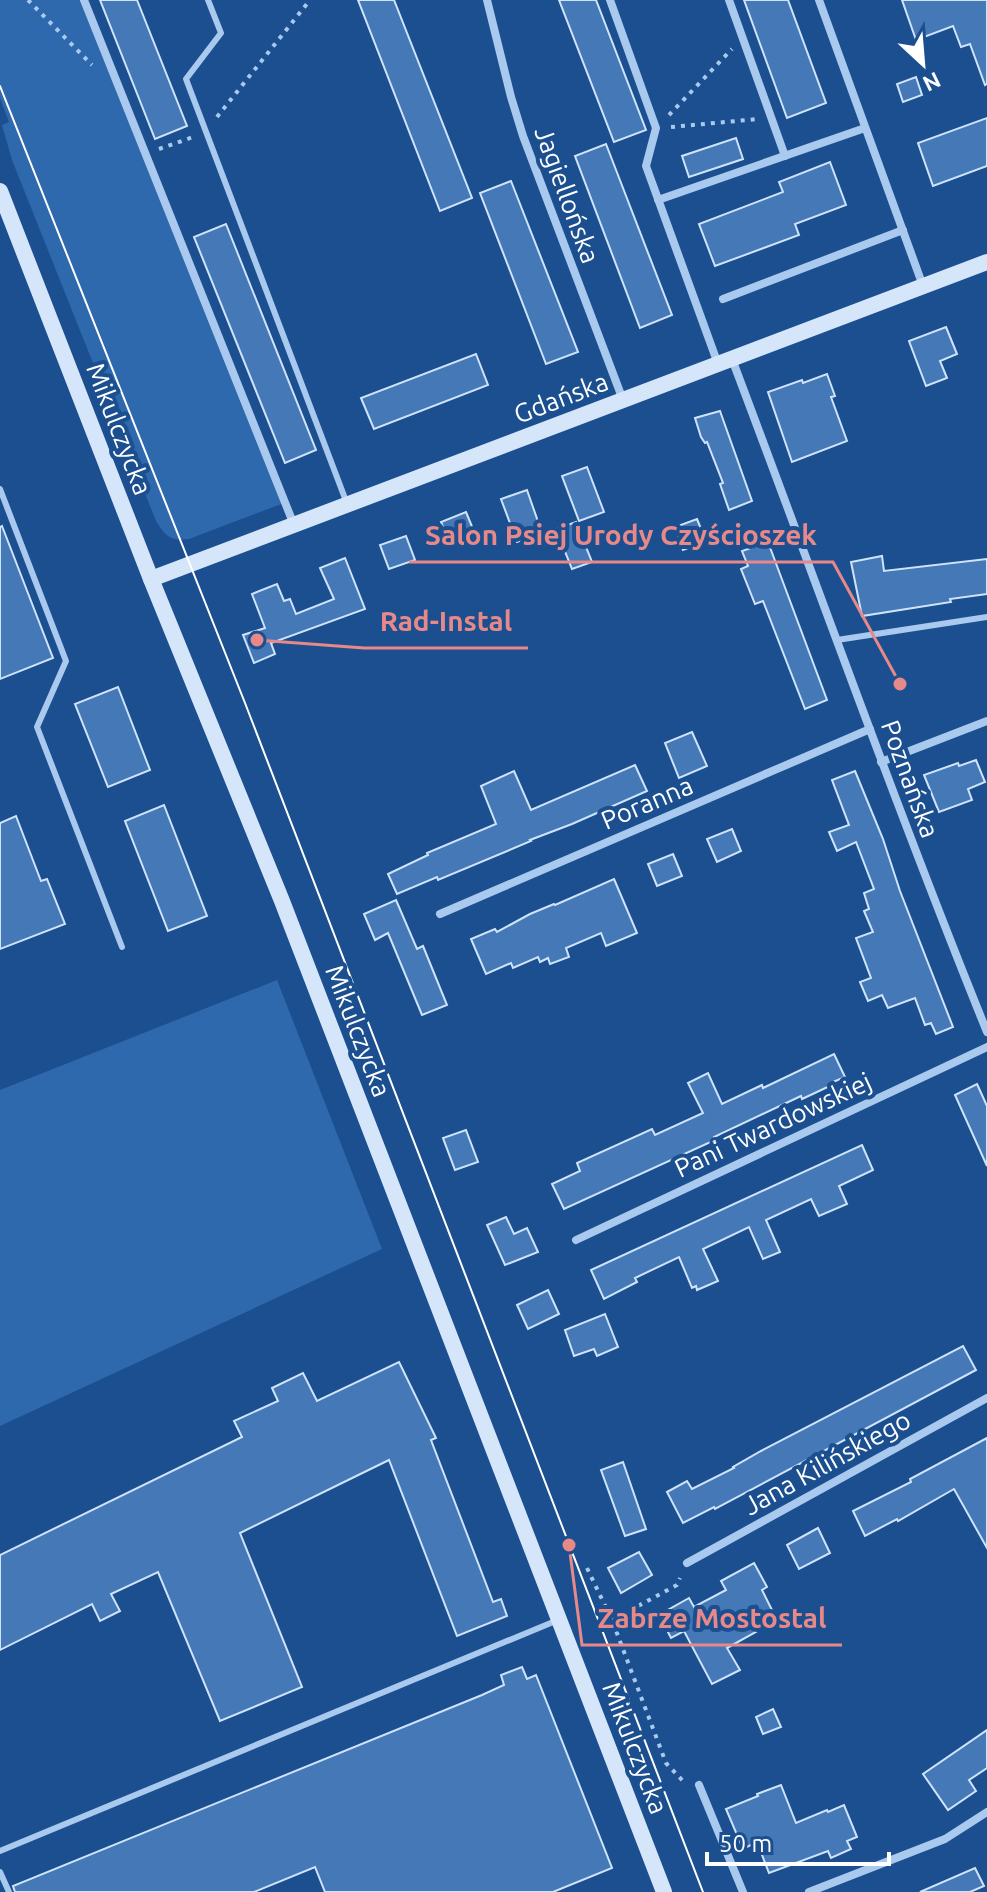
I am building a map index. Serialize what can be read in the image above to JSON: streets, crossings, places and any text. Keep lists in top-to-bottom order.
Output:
{
  "streets": {
    "main road": ["Gdańska", "Mikulczycka"],
    "street": [
      "Jagiellońska",
      "Poznańska",
      "Poranna",
      "Pani Twardowskiej",
      "Jana Kilińskiego"
    ]
  },
  "crossings": [
    ["Jagiellońska", "Gdańska"],
    ["Gdańska", "Mikulczycka"],
    ["Gdańska", "Poznańska"],
    ["Poznańska", "Poranna"]
  ],
  "places": ["Rad-Instal", "Salon Psiej Urody Czyścioszek", "Zabrze Mostostal"],
  "scale_bar": "50 m",
  "north": "bottom right"
}
